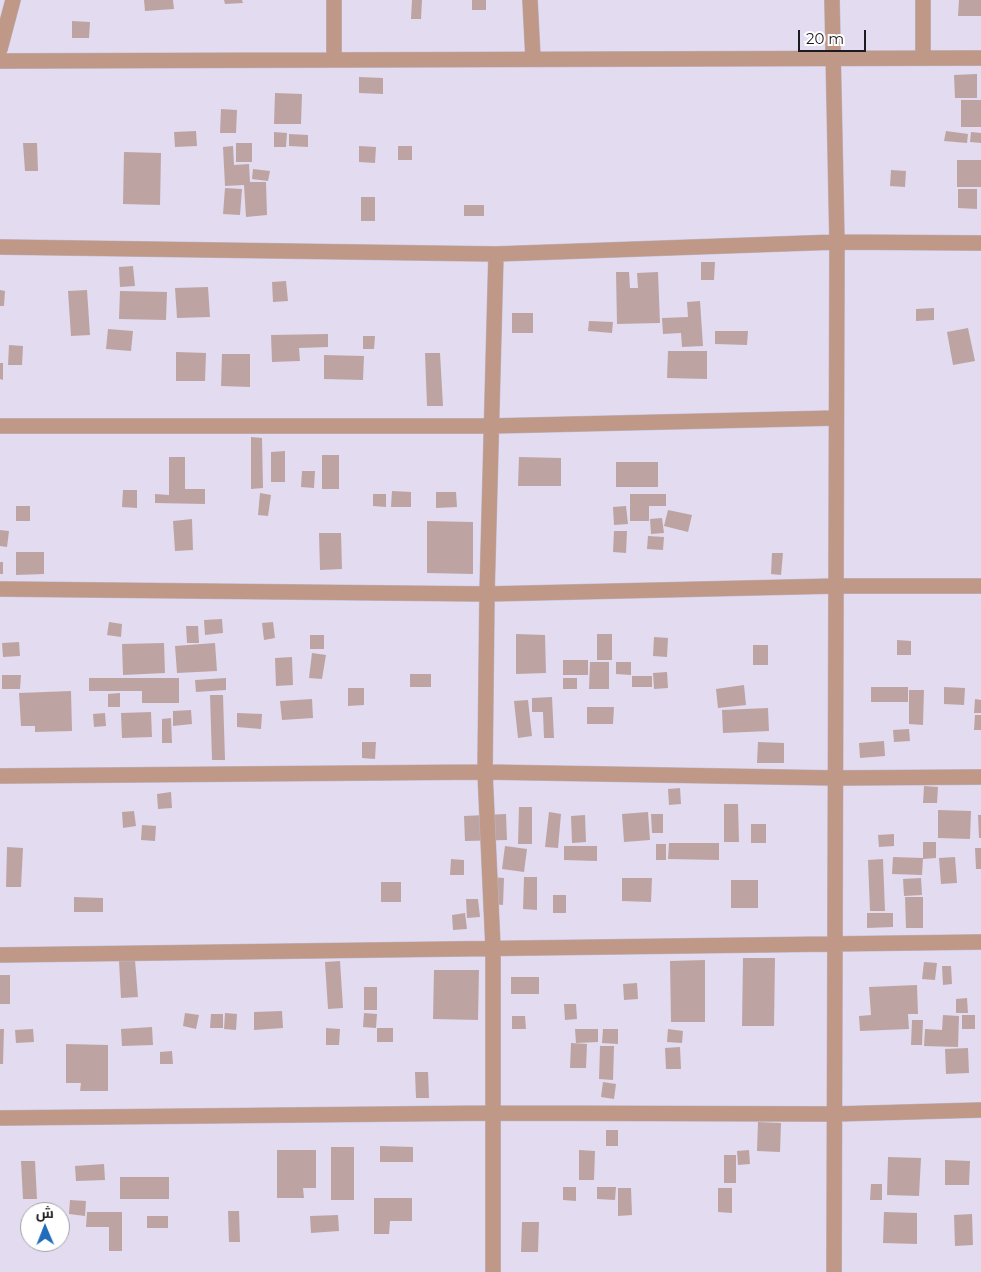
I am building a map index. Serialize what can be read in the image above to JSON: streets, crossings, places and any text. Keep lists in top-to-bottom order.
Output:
{
  "scale_bar": "20 m",
  "north": "top"
}
